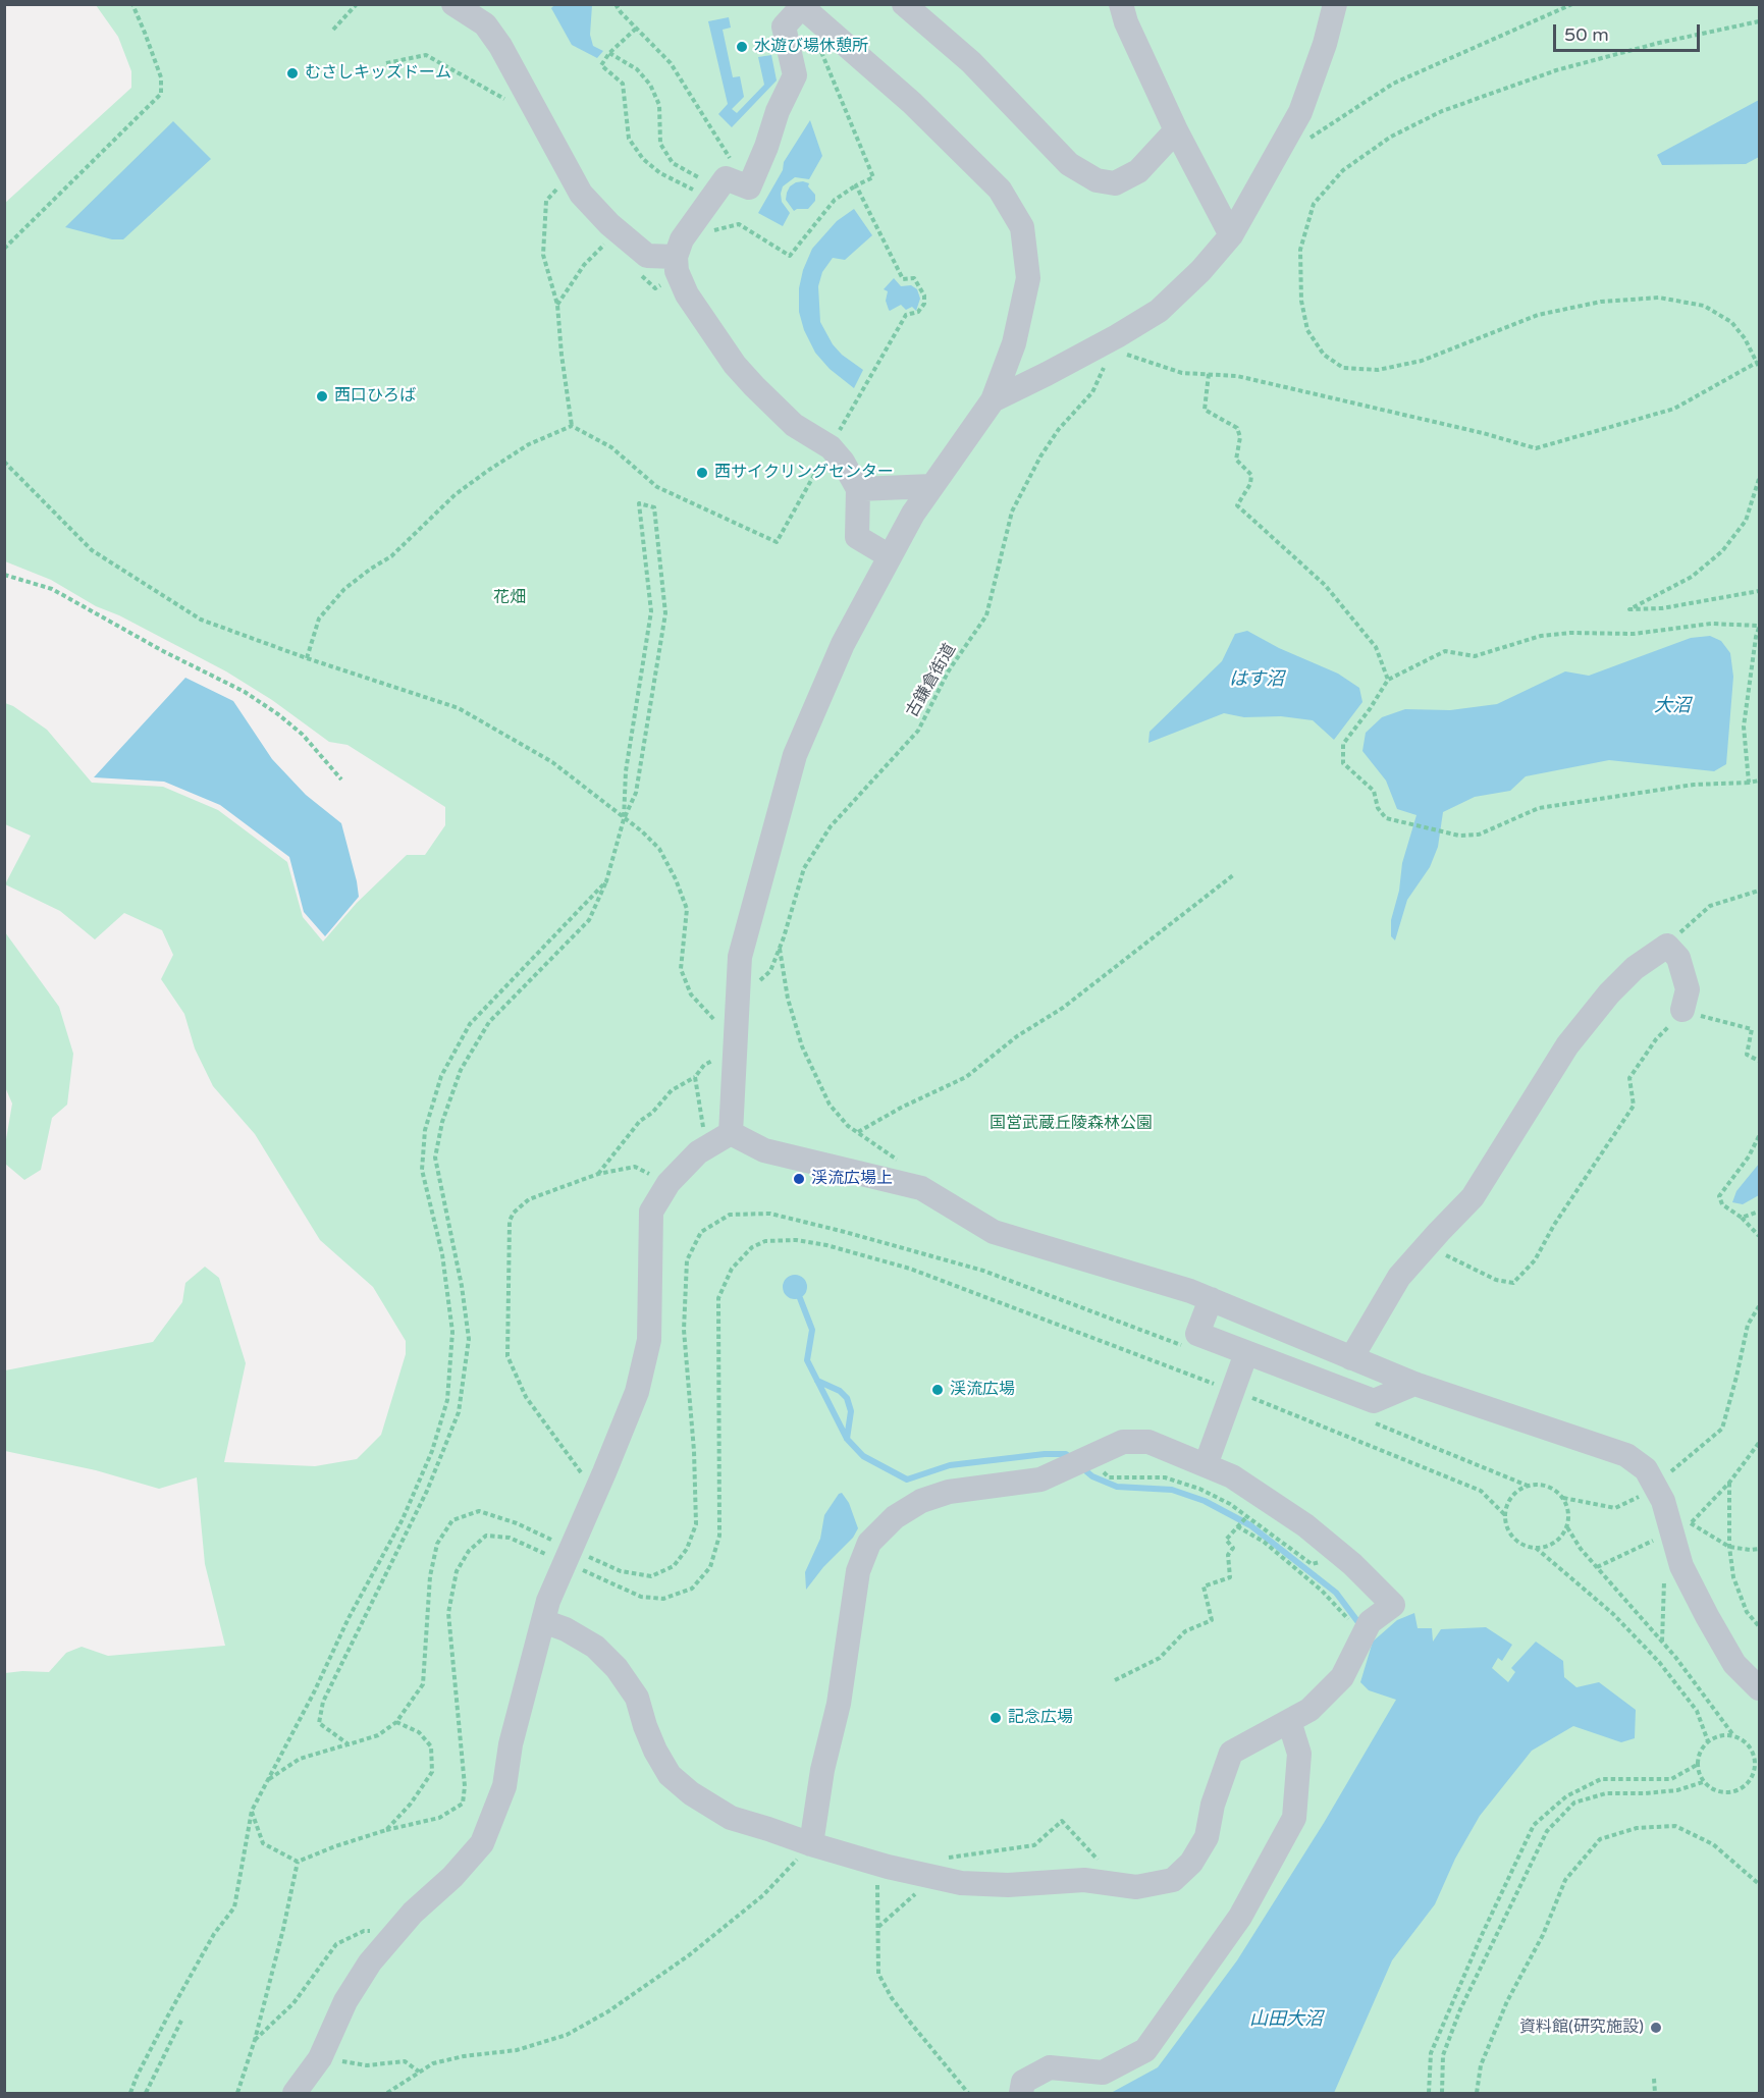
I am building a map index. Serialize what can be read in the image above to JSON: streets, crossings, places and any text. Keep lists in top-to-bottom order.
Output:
{
  "streets": {
    "path": ["古鎌倉街道"]
  },
  "water": ["はす沼", "大沼", "山田大沼"],
  "parks": ["花畑", "国営武蔵丘陵森林公園"],
  "places": [
    "水遊び場休憩所",
    "むさしキッズドーム",
    "西口ひろば",
    "西サイクリングセンター",
    "渓流広場上",
    "渓流広場",
    "記念広場",
    "資料館(研究施設)"
  ],
  "scale_bar": "50 m"
}
